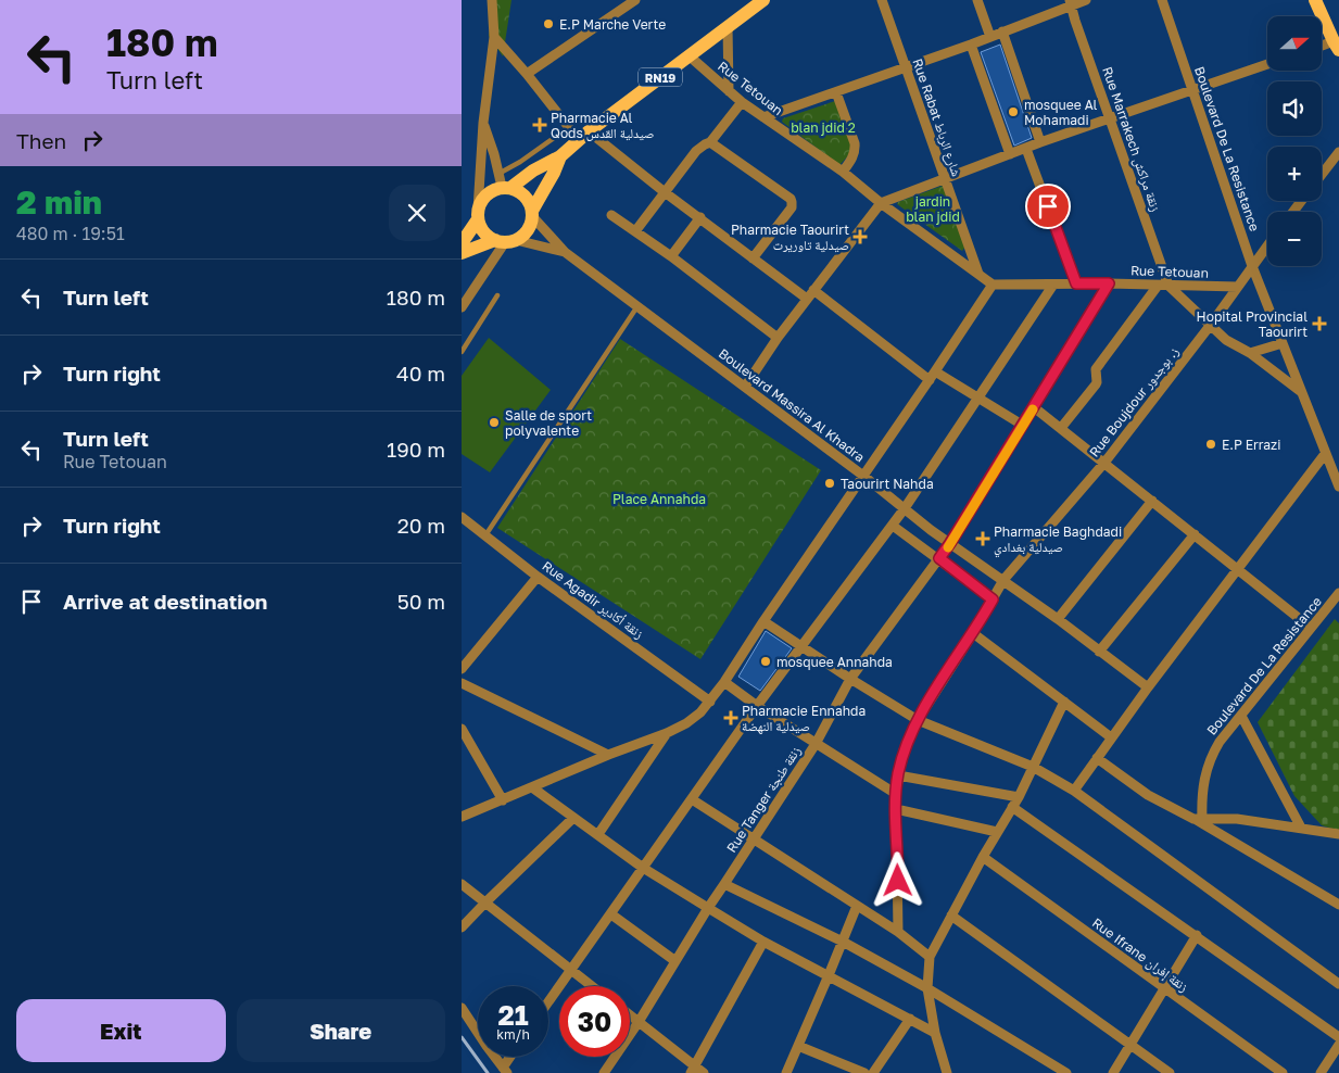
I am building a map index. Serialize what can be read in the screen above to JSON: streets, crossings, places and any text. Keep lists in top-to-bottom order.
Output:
{
  "streets": {
    "main road": ["RN19"],
    "street": [
      "Rue Tetouan",
      "Rue Rabat شارع الرباط",
      "Rue Marrakech زنقة مراكش",
      "Boulevard De La Resistance",
      "Rue Boujdour ز. بوجدور",
      "Boulevard Massira Al Khadra",
      "Rue Agadir زنقة أكادير",
      "Rue Tanger زنقة طنجة",
      "Rue Ifrane زنقة إفران"
    ]
  },
  "crossings": [
    ["RN19", "Rue Tetouan"],
    ["Rue Tetouan", "Rue Rabat شارع الرباط"],
    ["Rue Tetouan", "Rue Marrakech زنقة مراكش"],
    ["Rue Tetouan", "Rue Boujdour ز. بوجدور"],
    ["Rue Tetouan", "Rue Tanger زنقة طنجة"],
    ["Boulevard De La Resistance", "Rue Boujdour ز. بوجدور"],
    ["Rue Boujdour ز. بوجدور", "Boulevard Massira Al Khadra"],
    ["Boulevard Massira Al Khadra", "Rue Tanger زنقة طنجة"]
  ],
  "parks": ["blan jdid 2", "jardin blan jdid", "Place Annahda"],
  "places": {
    "other": [
      "E.P Marche Verte",
      "mosquee Al Mohamadi",
      "Salle de sport polyvalente",
      "E.P Errazi",
      "Taourirt Nahda",
      "mosquee Annahda"
    ],
    "health": [
      "Pharmacie Al Qods صيدلية القدس",
      "Pharmacie Taourirt صيدلية تاوريرت",
      "Hopital Provincial Taourirt",
      "Pharmacie Baghdadi صيدلية بغدادي",
      "Pharmacie Ennahda صيدلية النهضة"
    ]
  },
  "north": "right",
  "page": {
    "turn": ["180 m", "Turn left"],
    "map_buttons": ["+", "−"],
    "then": "Then",
    "heading": ["2 min", "480 m · 19:51"],
    "list": [
      {
        "name": "Turn left",
        "value": "180 m"
      },
      {
        "name": "Turn right",
        "value": "40 m"
      },
      {
        "name": "Turn left",
        "note": "Rue Tetouan",
        "value": "190 m"
      },
      {
        "name": "Turn right",
        "value": "20 m"
      },
      {
        "name": "Arrive at destination",
        "value": "50 m"
      }
    ],
    "speed": "21 km/h",
    "limit": "30",
    "buttons": ["Exit", "Share"]
  }
}
